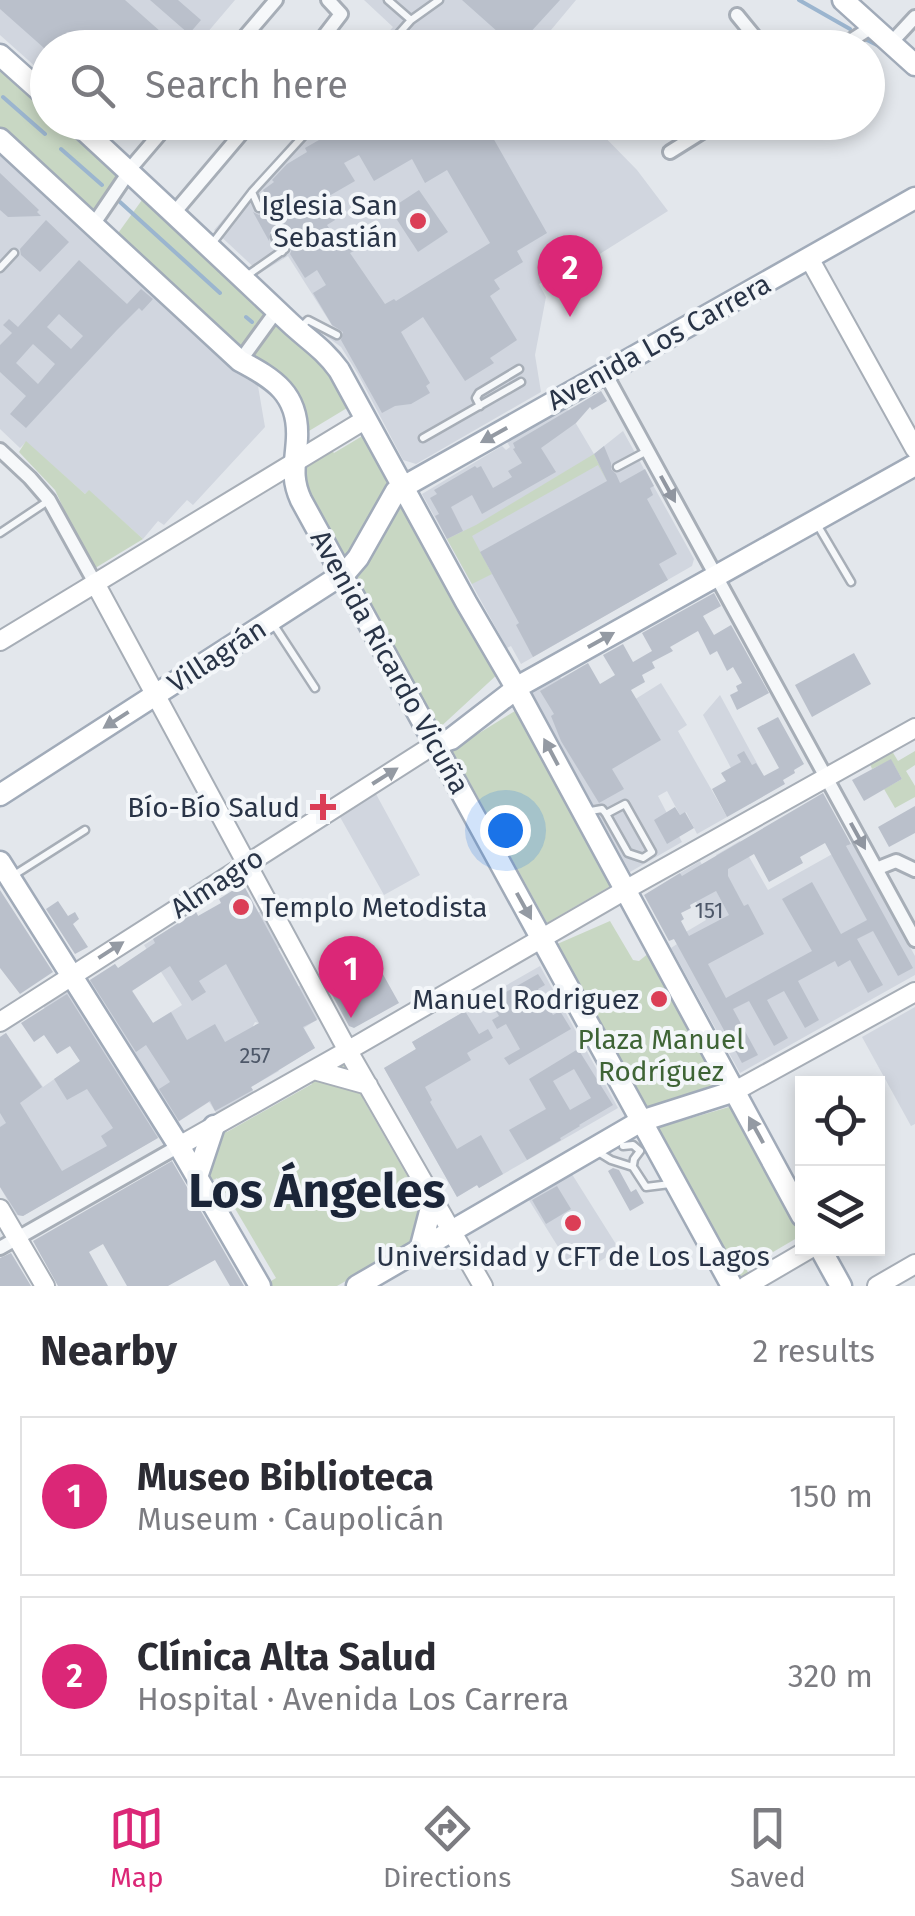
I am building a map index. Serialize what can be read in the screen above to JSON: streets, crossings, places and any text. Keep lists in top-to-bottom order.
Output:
{
  "streets": {
    "main road": [
      "Avenida Los Carrera",
      "Villagrán",
      "Avenida Ricardo Vicuña",
      "Almagro"
    ]
  },
  "crossings": [
    ["Avenida Los Carrera", "Villagrán"],
    ["Villagrán", "Avenida Ricardo Vicuña"],
    ["Avenida Ricardo Vicuña", "Almagro"]
  ],
  "one_way": ["Avenida Los Carrera", "Villagrán", "Almagro"],
  "districts": ["Los Ángeles"],
  "parks": ["Plaza Manuel Rodríguez"],
  "places": {
    "other": [
      "Iglesia San Sebastián",
      "Templo Metodista",
      "Manuel Rodriguez",
      "Universidad y CFT de Los Lagos"
    ],
    "health": ["Bío-Bío Salud"]
  },
  "house_numbers": ["151", "257"],
  "page": {
    "search": "Search here",
    "pins": ["2", "1"],
    "heading": ["Nearby", "2 results"],
    "list": [
      {
        "mark": "1",
        "name": "Museo Biblioteca",
        "note": "Museum · Caupolicán",
        "value": "150 m"
      },
      {
        "mark": "2",
        "name": "Clínica Alta Salud",
        "note": "Hospital · Avenida Los Carrera",
        "value": "320 m"
      }
    ],
    "nav": ["Map", "Directions", "Saved"]
  }
}
